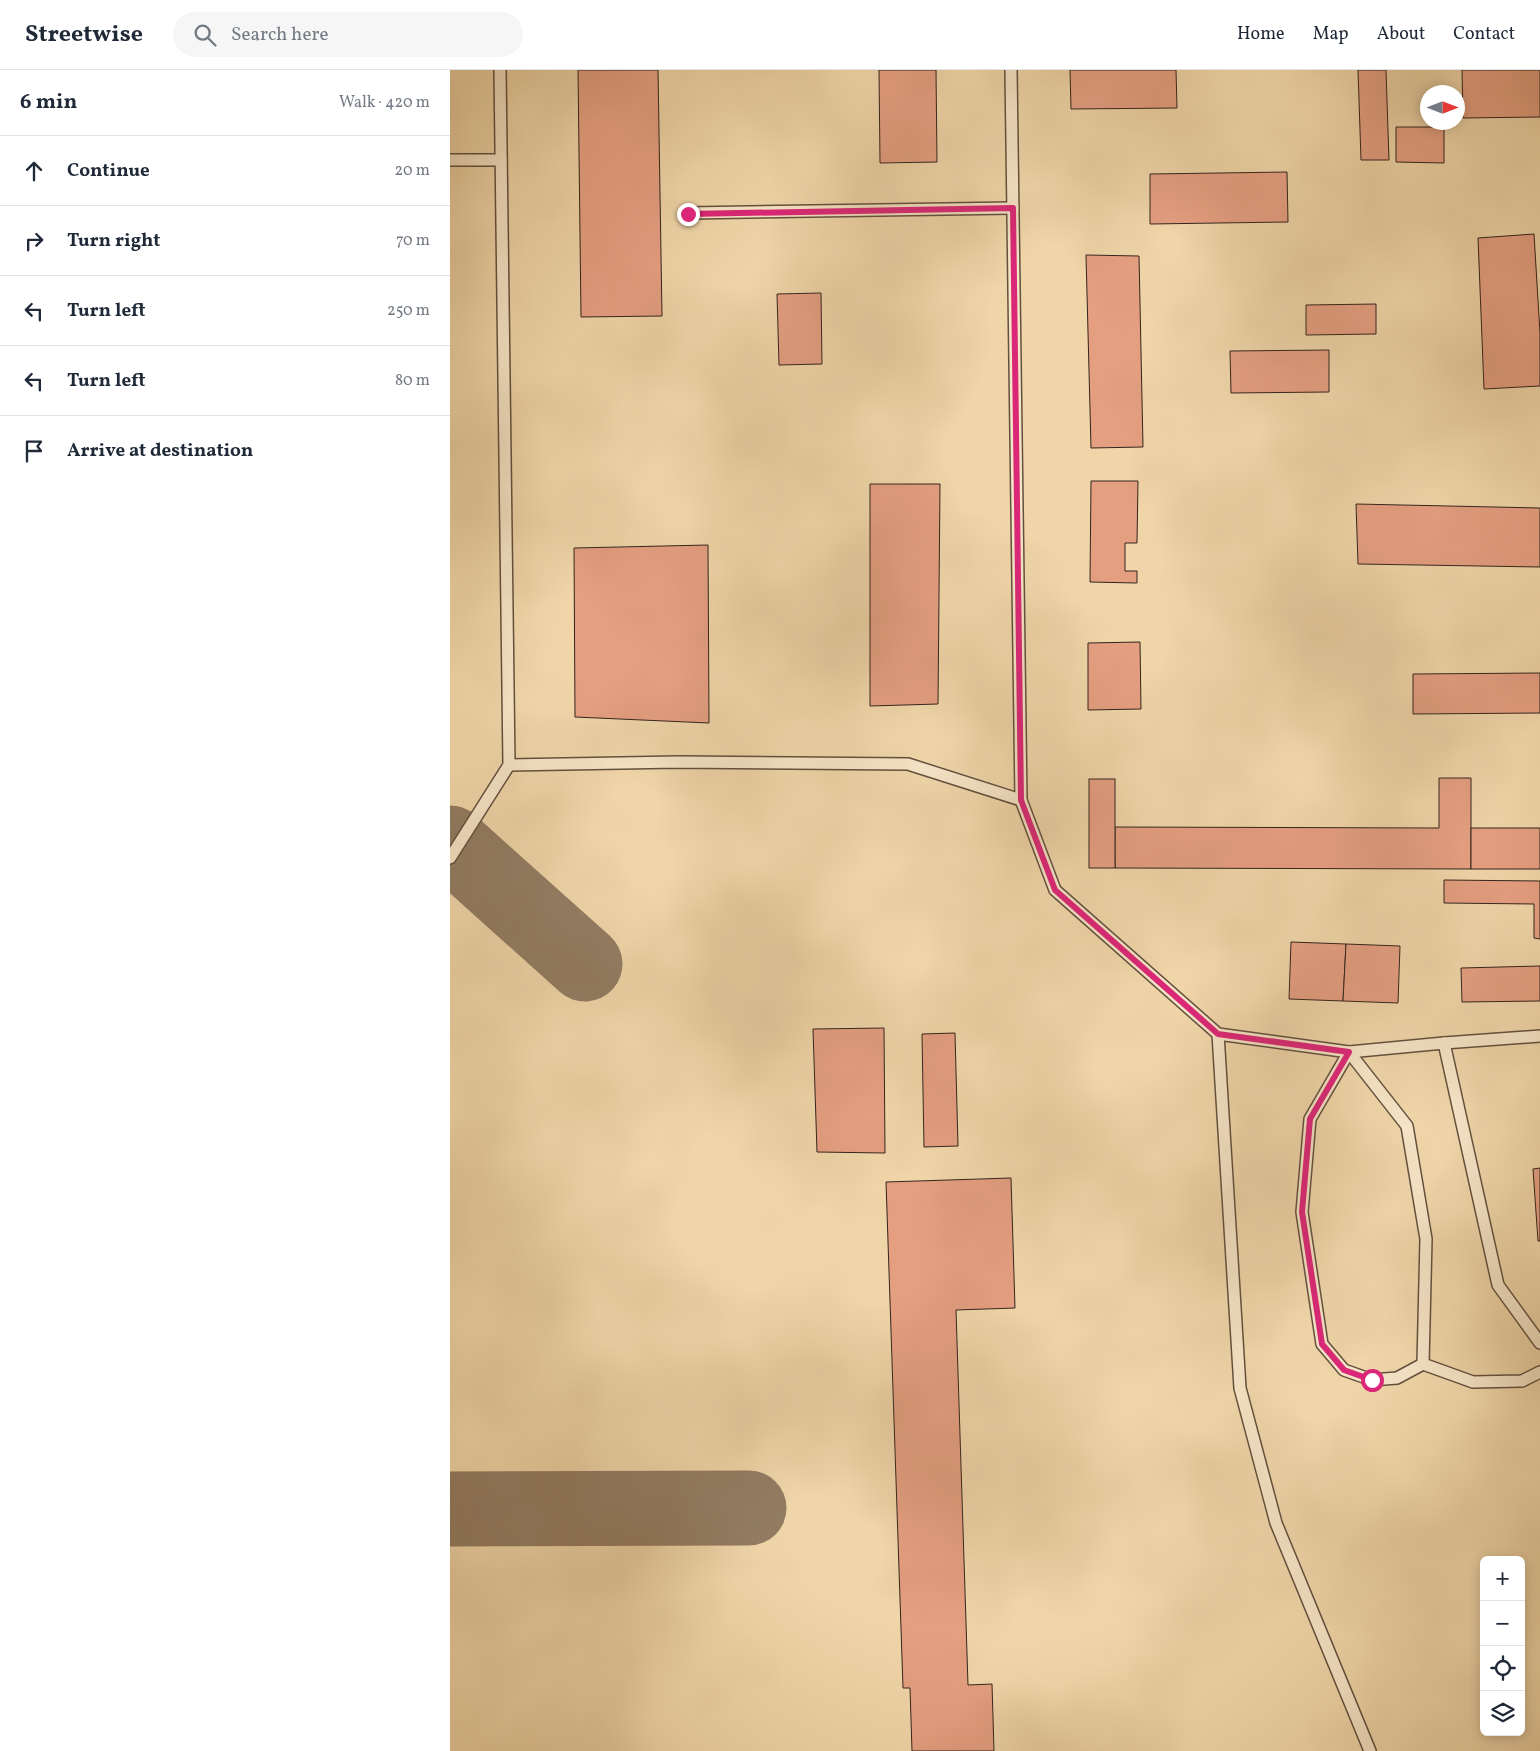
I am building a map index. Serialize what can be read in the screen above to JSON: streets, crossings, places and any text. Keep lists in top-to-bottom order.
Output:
{
  "north": "right",
  "page": {
    "header": "Streetwise",
    "search": "Search here",
    "nav": [
      "Home",
      "Map",
      "About",
      "Contact"
    ],
    "heading": ["6 min", "Walk · 420 m"],
    "list": [
      ["Continue", "20 m"],
      ["Turn right", "70 m"],
      ["Turn left", "250 m"],
      ["Turn left", "80 m"],
      "Arrive at destination"
    ],
    "map_buttons": ["+", "−"]
  }
}
